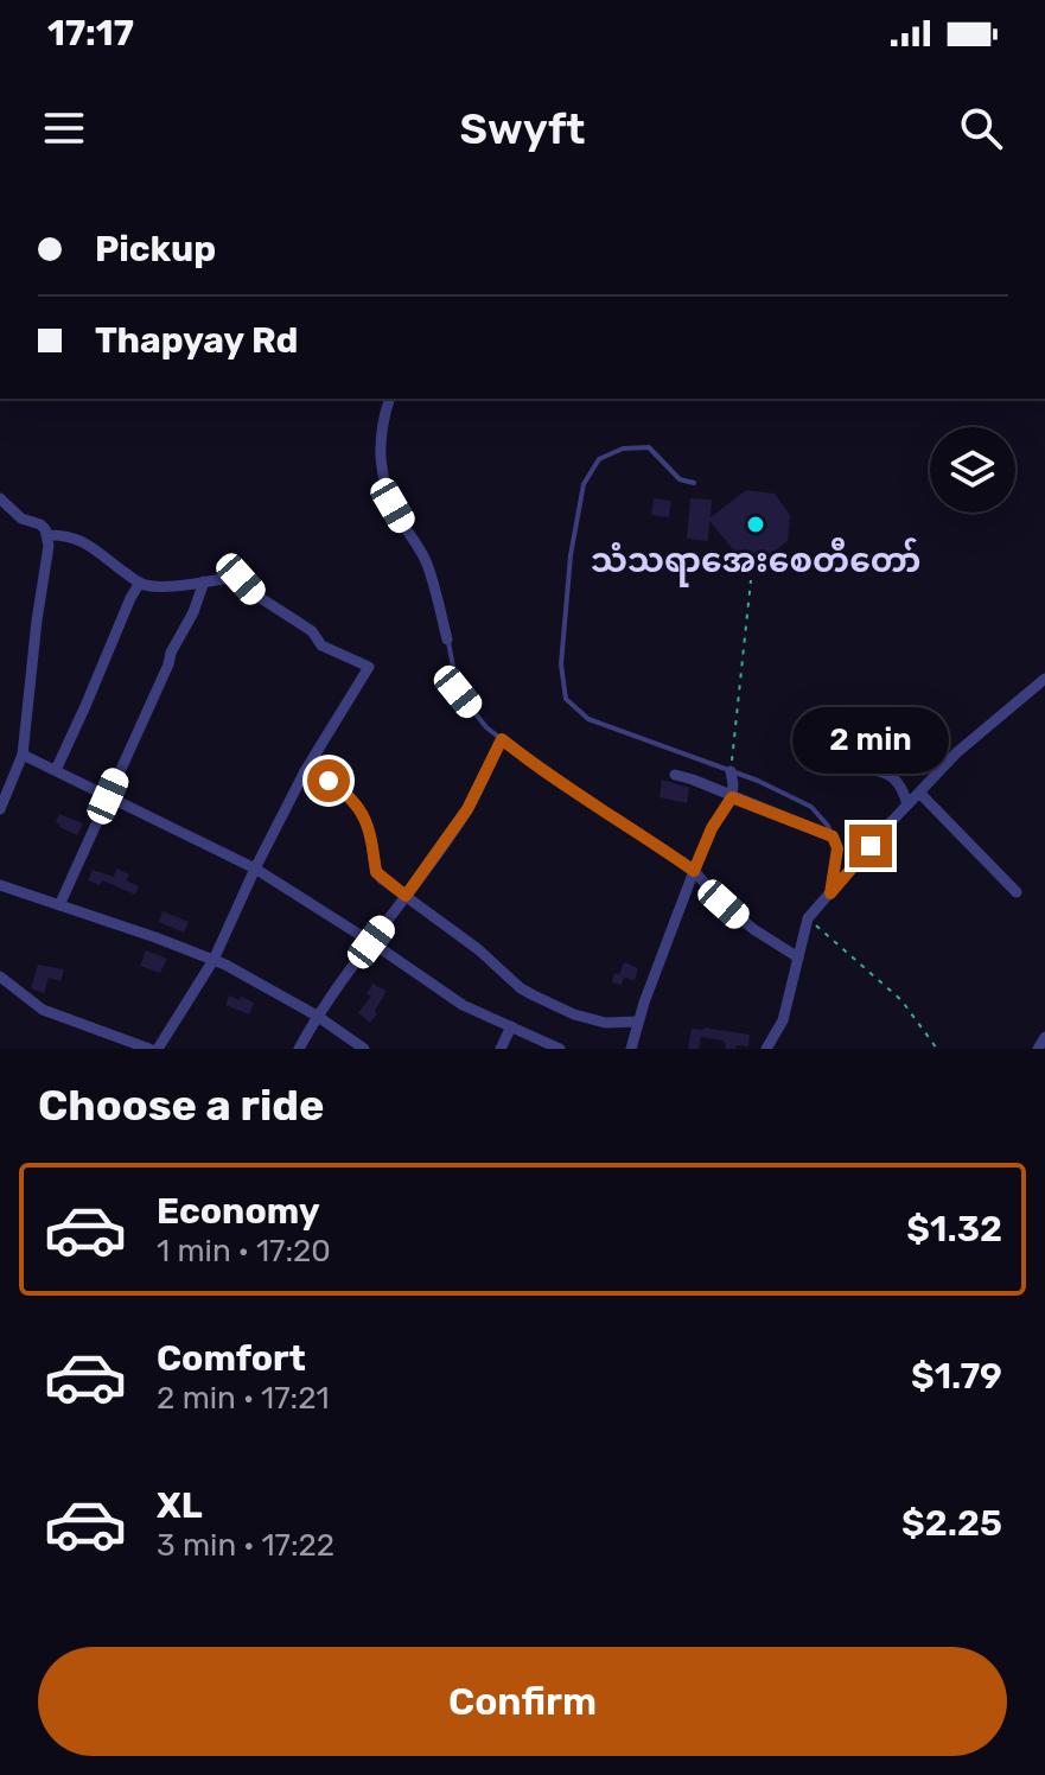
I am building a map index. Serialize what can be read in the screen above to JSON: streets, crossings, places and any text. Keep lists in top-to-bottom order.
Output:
{
  "places": ["သံသရာအေးစေတီတော်"],
  "page": {
    "status": "17:17",
    "header": "Swyft",
    "banner": ["Pickup", "Thapyay Rd"],
    "bubble": "2 min",
    "heading": "Choose a ride",
    "list": [
      {
        "name": "Economy",
        "note": "1 min · 17:20",
        "value": "$1.32"
      },
      {
        "name": "Comfort",
        "note": "2 min · 17:21",
        "value": "$1.79"
      },
      {
        "name": "XL",
        "note": "3 min · 17:22",
        "value": "$2.25"
      }
    ],
    "buttons": "Confirm"
  }
}
